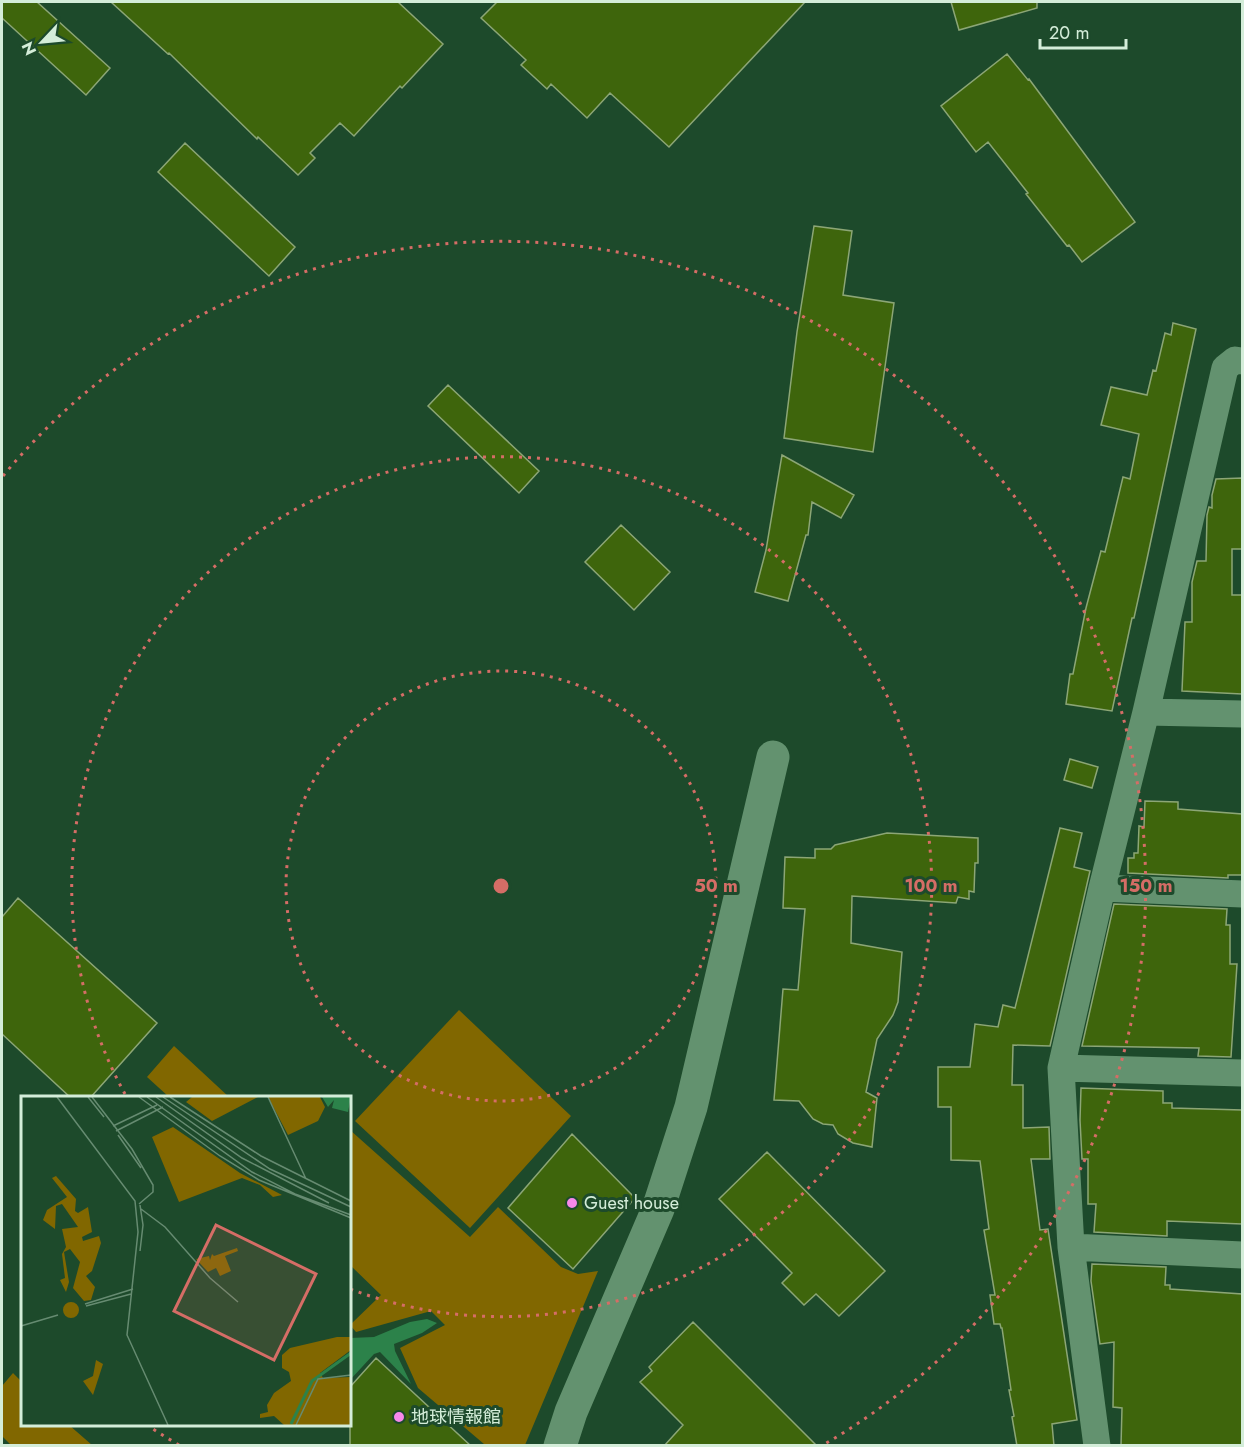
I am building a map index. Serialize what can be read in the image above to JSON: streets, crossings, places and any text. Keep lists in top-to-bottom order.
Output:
{
  "places": ["Guest house", "地球情報館"],
  "scale_bar": "20 m",
  "north": "bottom left",
  "rings": ["50 m", "100 m", "150 m"]
}
